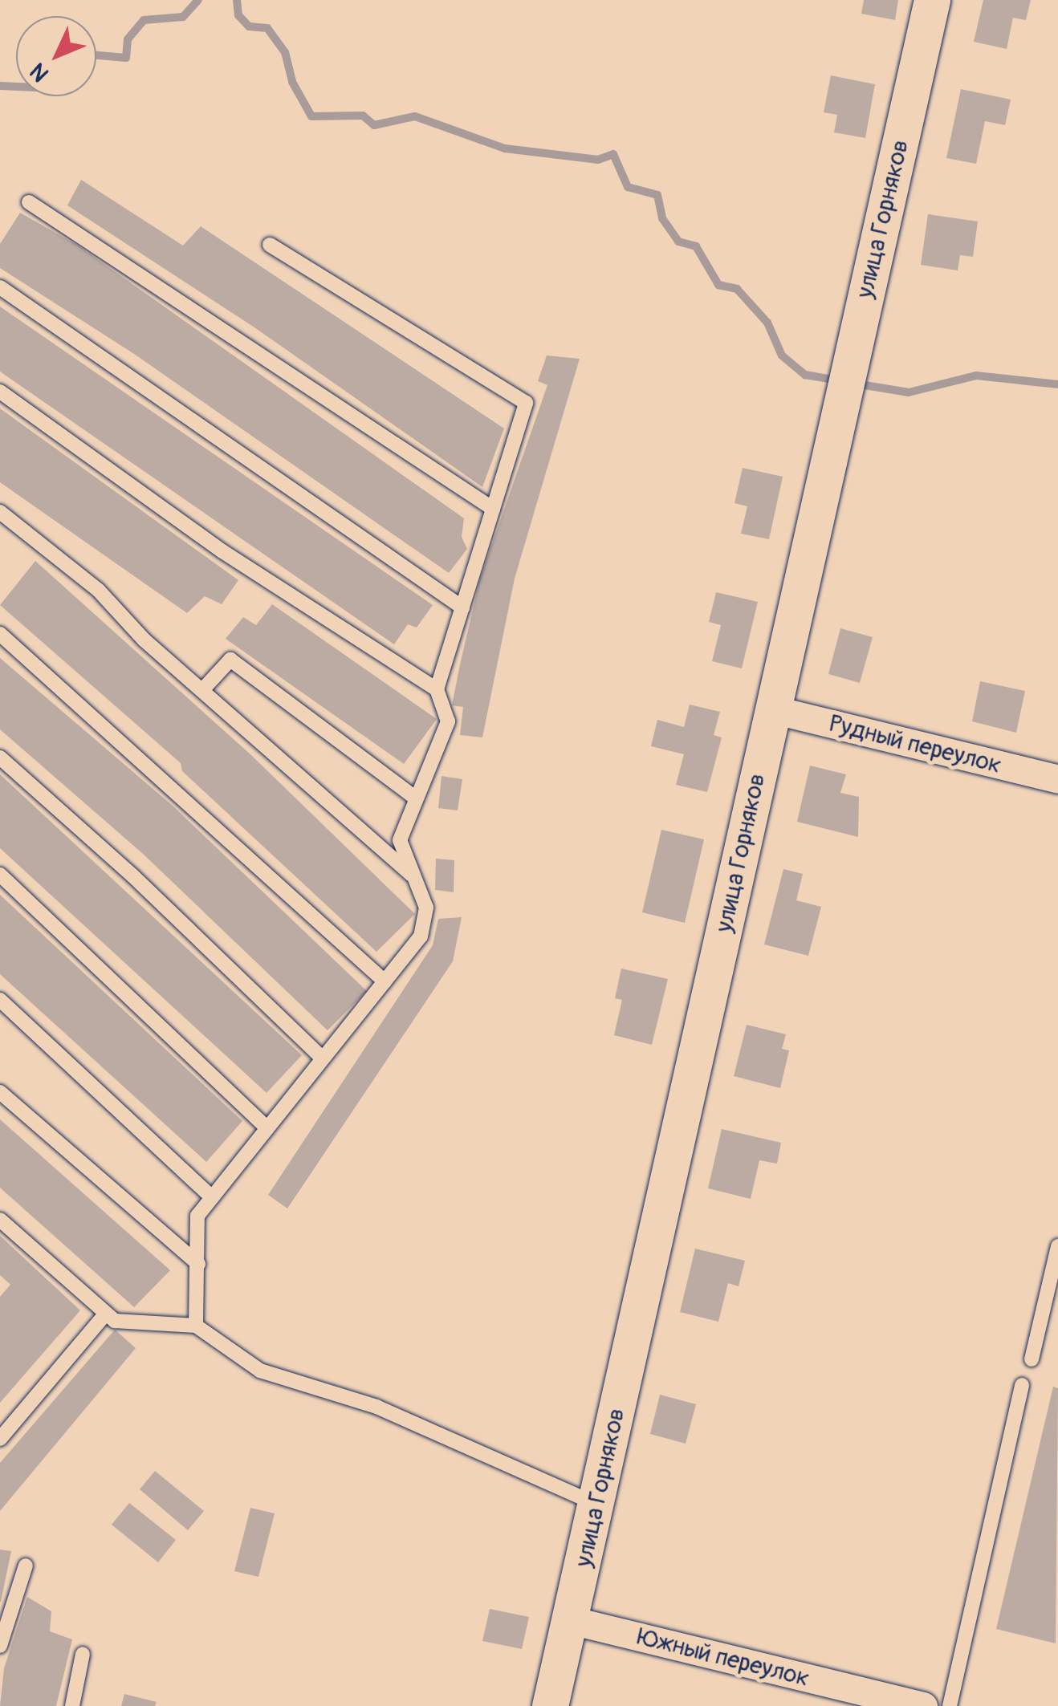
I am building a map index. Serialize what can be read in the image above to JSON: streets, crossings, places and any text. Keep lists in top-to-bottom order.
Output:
{
  "streets": {
    "street": ["улица Горняков", "Рудный переулок", "Южный переулок"]
  },
  "crossings": [
    ["улица Горняков", "Рудный переулок"],
    ["улица Горняков", "Южный переулок"]
  ],
  "north": "bottom left"
}
